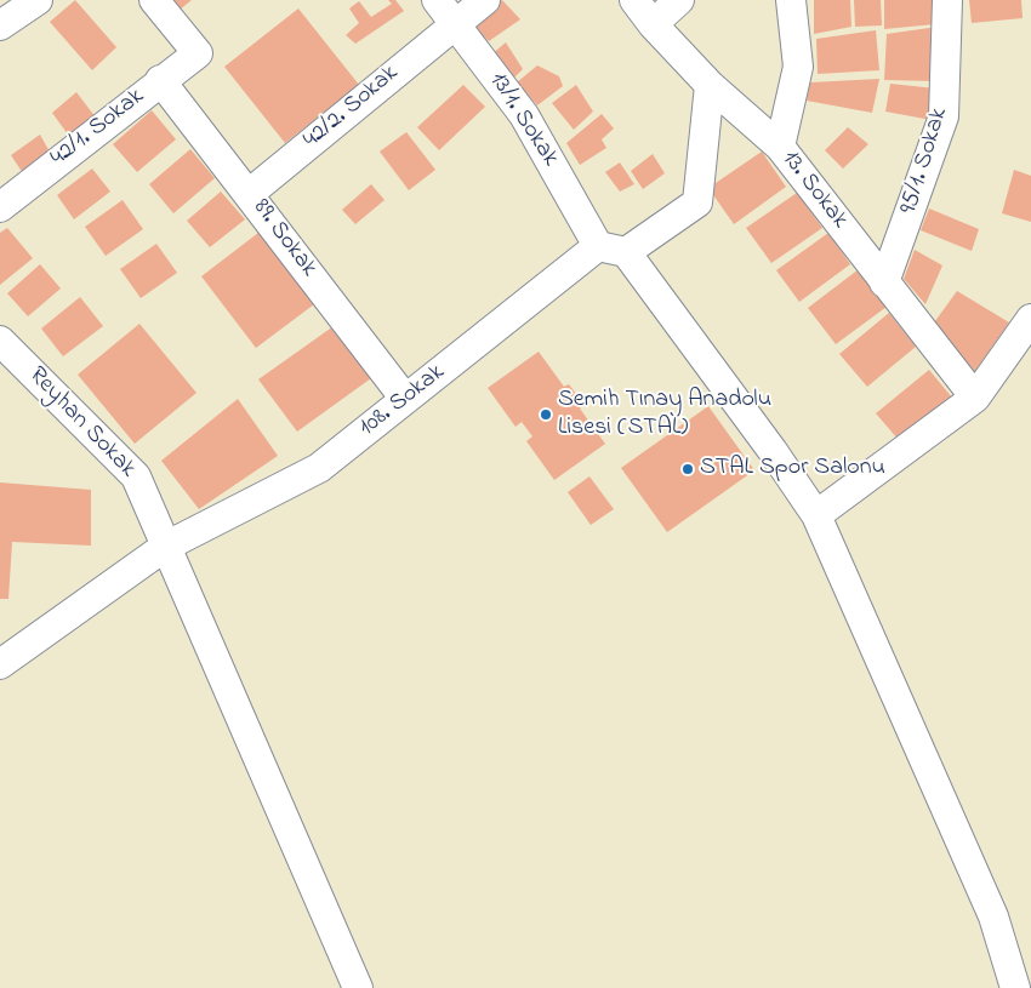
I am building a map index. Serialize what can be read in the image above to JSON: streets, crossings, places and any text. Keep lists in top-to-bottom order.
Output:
{
  "streets": {
    "street": [
      "42/2. Sokak",
      "13/1. Sokak",
      "42/1. Sokak",
      "95/1. Sokak",
      "13. Sokak",
      "89. Sokak",
      "108. Sokak",
      "Reyhan Sokak"
    ]
  },
  "crossings": [
    ["42/2. Sokak", "13/1. Sokak"],
    ["42/2. Sokak", "89. Sokak"],
    ["13/1. Sokak", "108. Sokak"],
    ["42/1. Sokak", "89. Sokak"],
    ["95/1. Sokak", "13. Sokak"],
    ["89. Sokak", "108. Sokak"],
    ["108. Sokak", "Reyhan Sokak"]
  ],
  "places": ["Semih Tınay Anadolu Lisesi (STAL)", "STAL Spor Salonu"]
}
